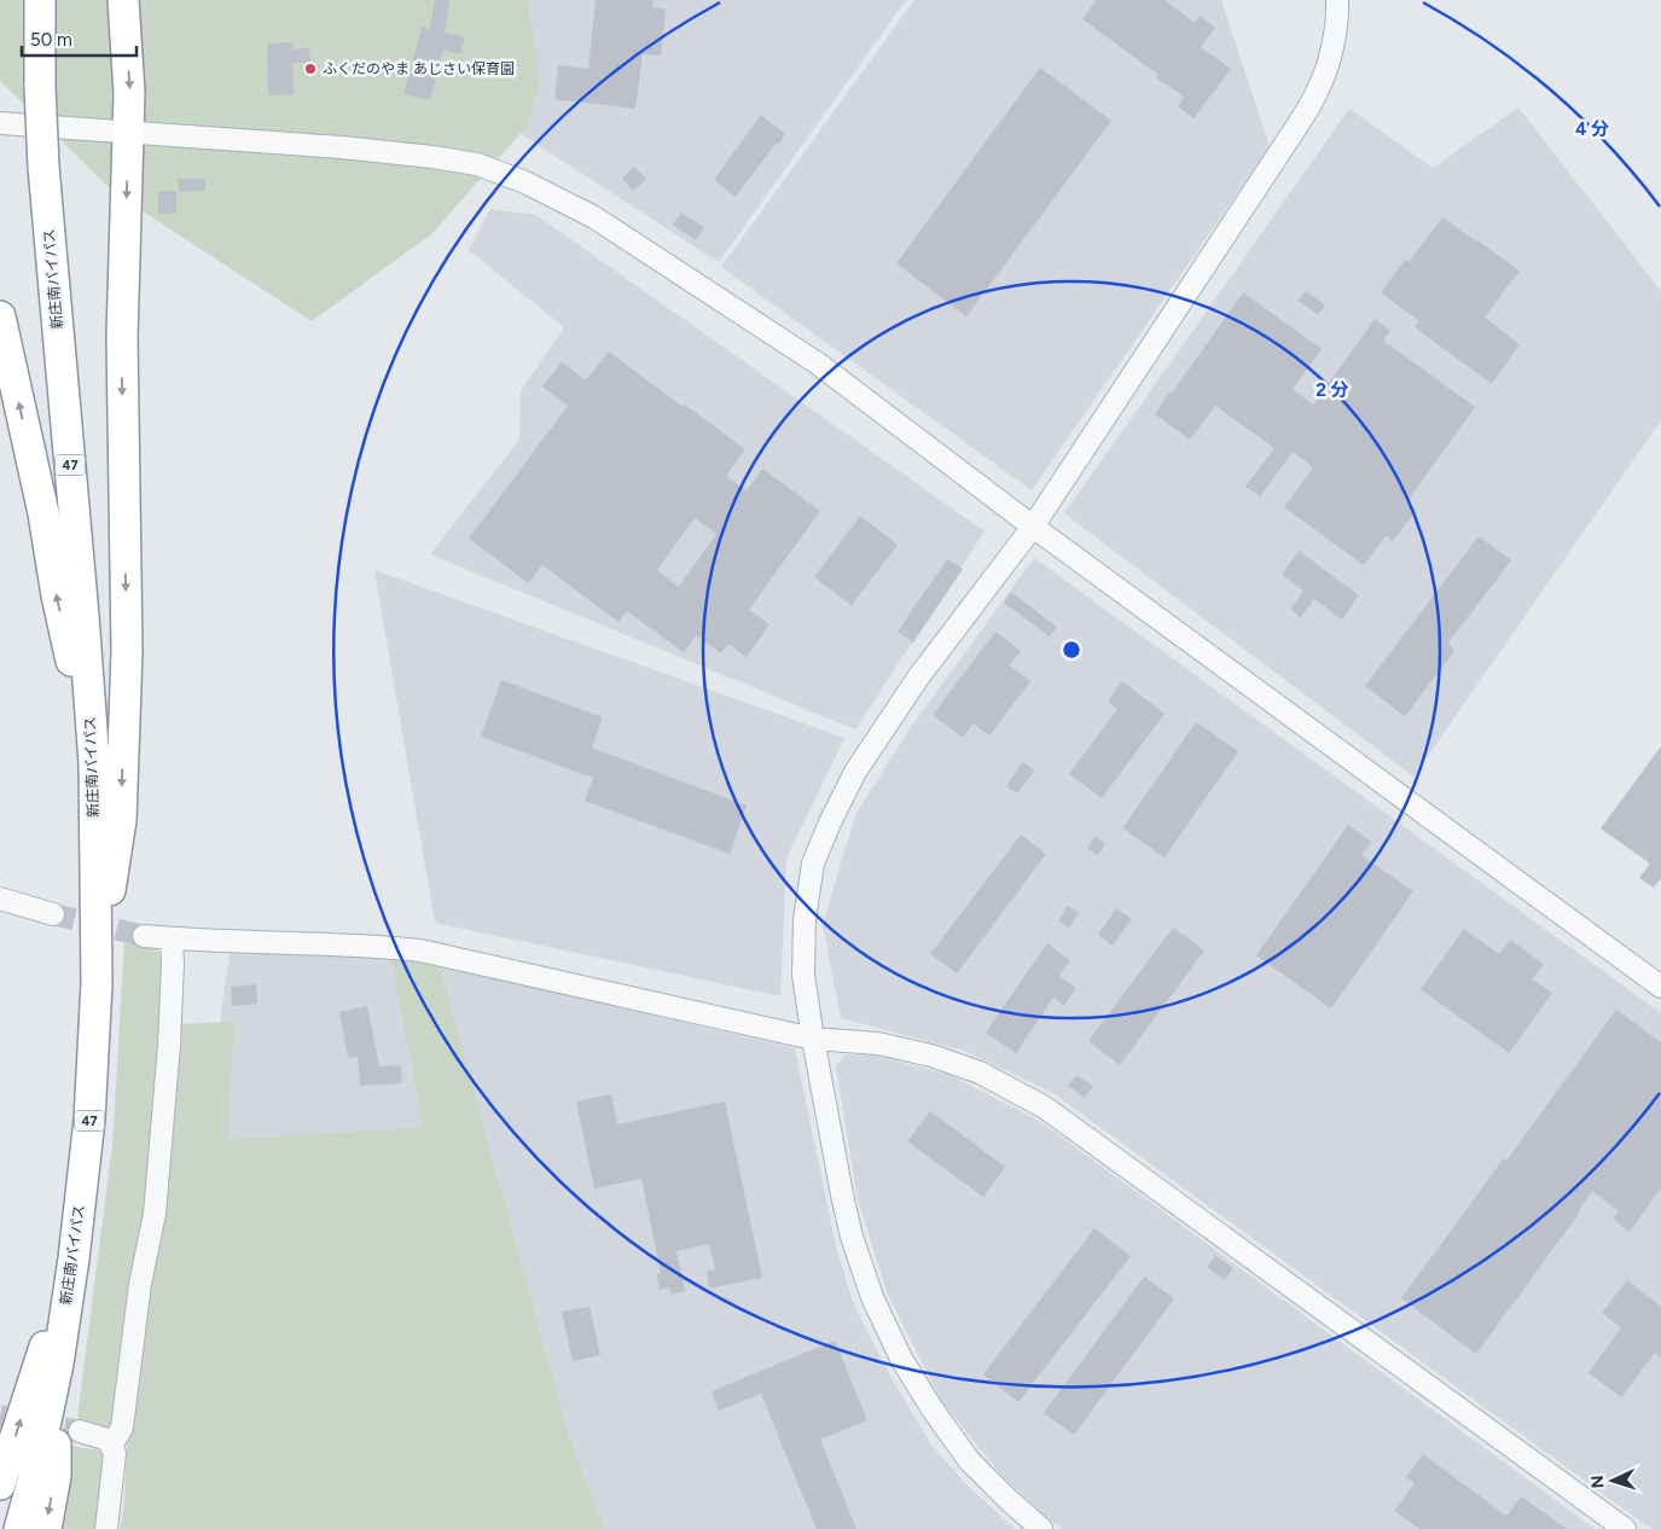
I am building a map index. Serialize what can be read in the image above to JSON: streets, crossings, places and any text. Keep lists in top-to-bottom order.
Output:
{
  "streets": {
    "highway": ["新庄南バイパス", "47"]
  },
  "places": ["ふくだのやま あじさい保育園"],
  "scale_bar": "50 m",
  "north": "left",
  "rings": ["4 分", "2 分"]
}
